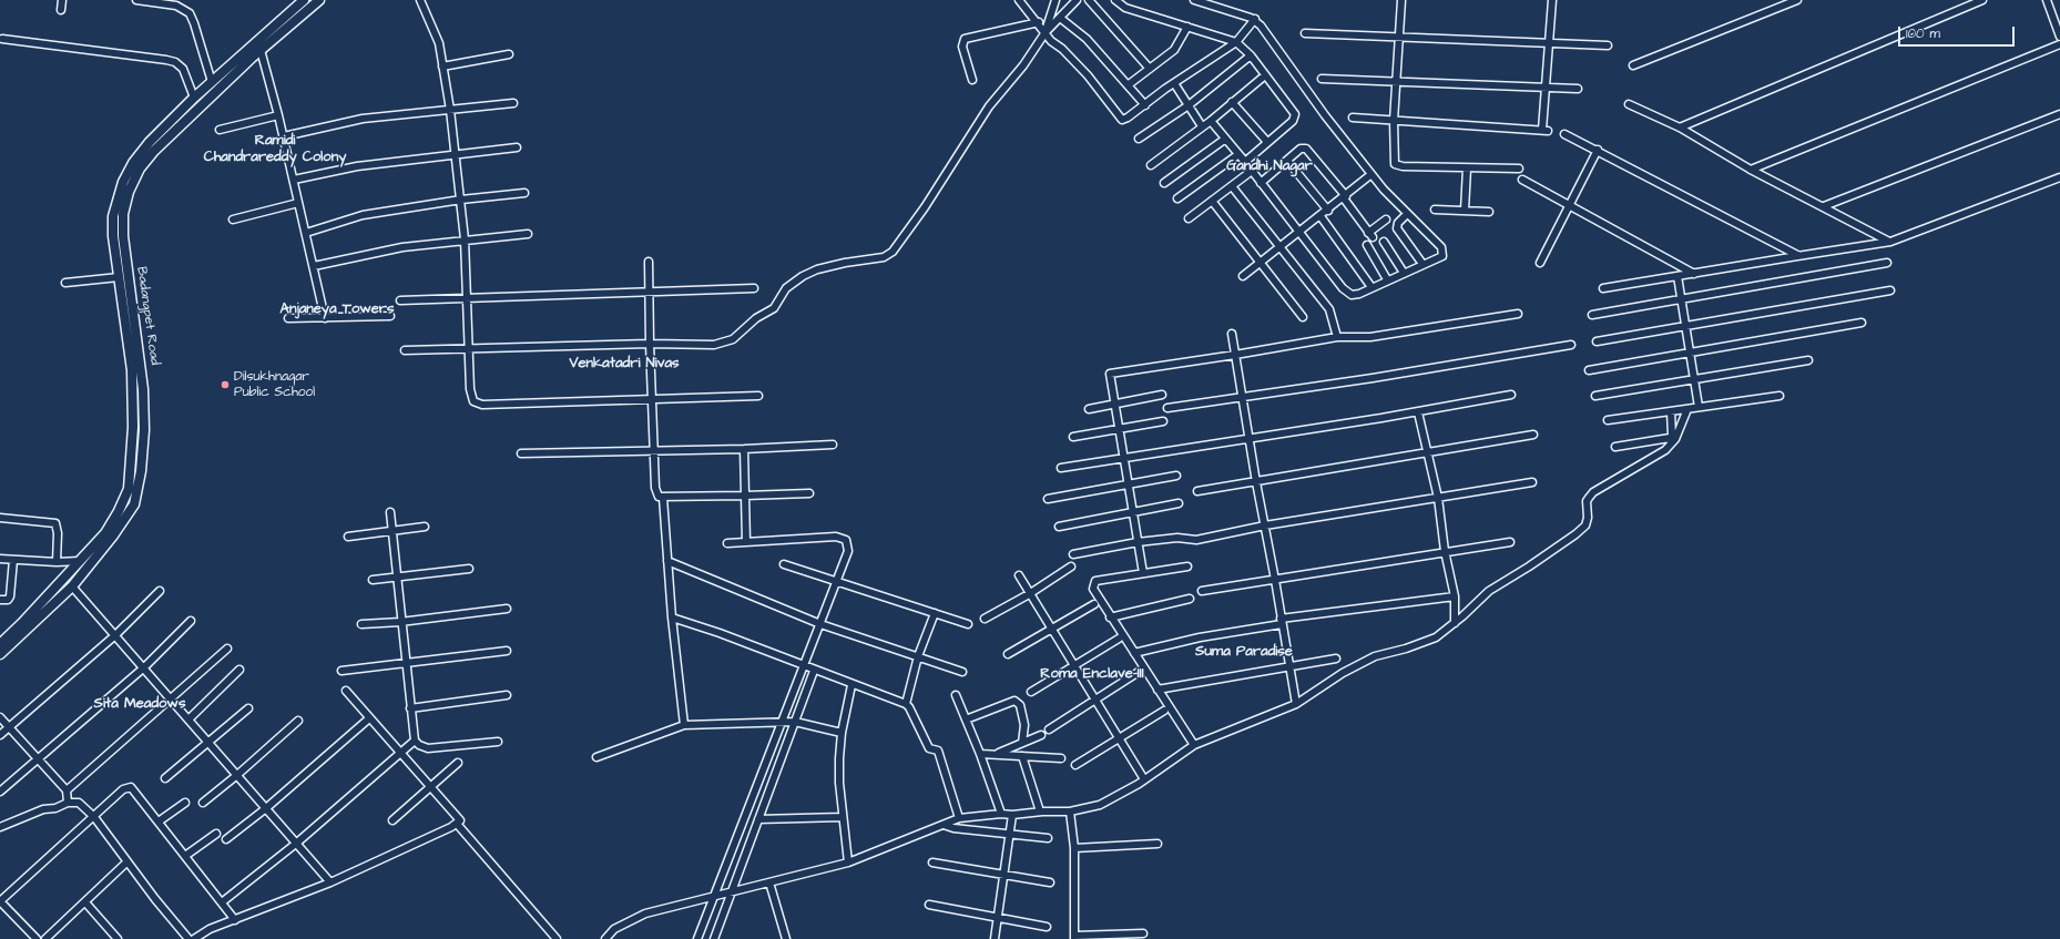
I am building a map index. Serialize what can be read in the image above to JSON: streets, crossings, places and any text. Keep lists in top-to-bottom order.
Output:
{
  "streets": {
    "main road": ["Badangpet Road"]
  },
  "districts": [
    "Ramidi Chandrareddy Colony",
    "Gandhi Nagar",
    "Anjaneya Towers",
    "Venkatadri Nivas",
    "Suma Paradise",
    "Roma Enclave-III",
    "Sita Meadows"
  ],
  "places": ["Dilsukhnagar Public School"],
  "scale_bar": "100 m"
}
